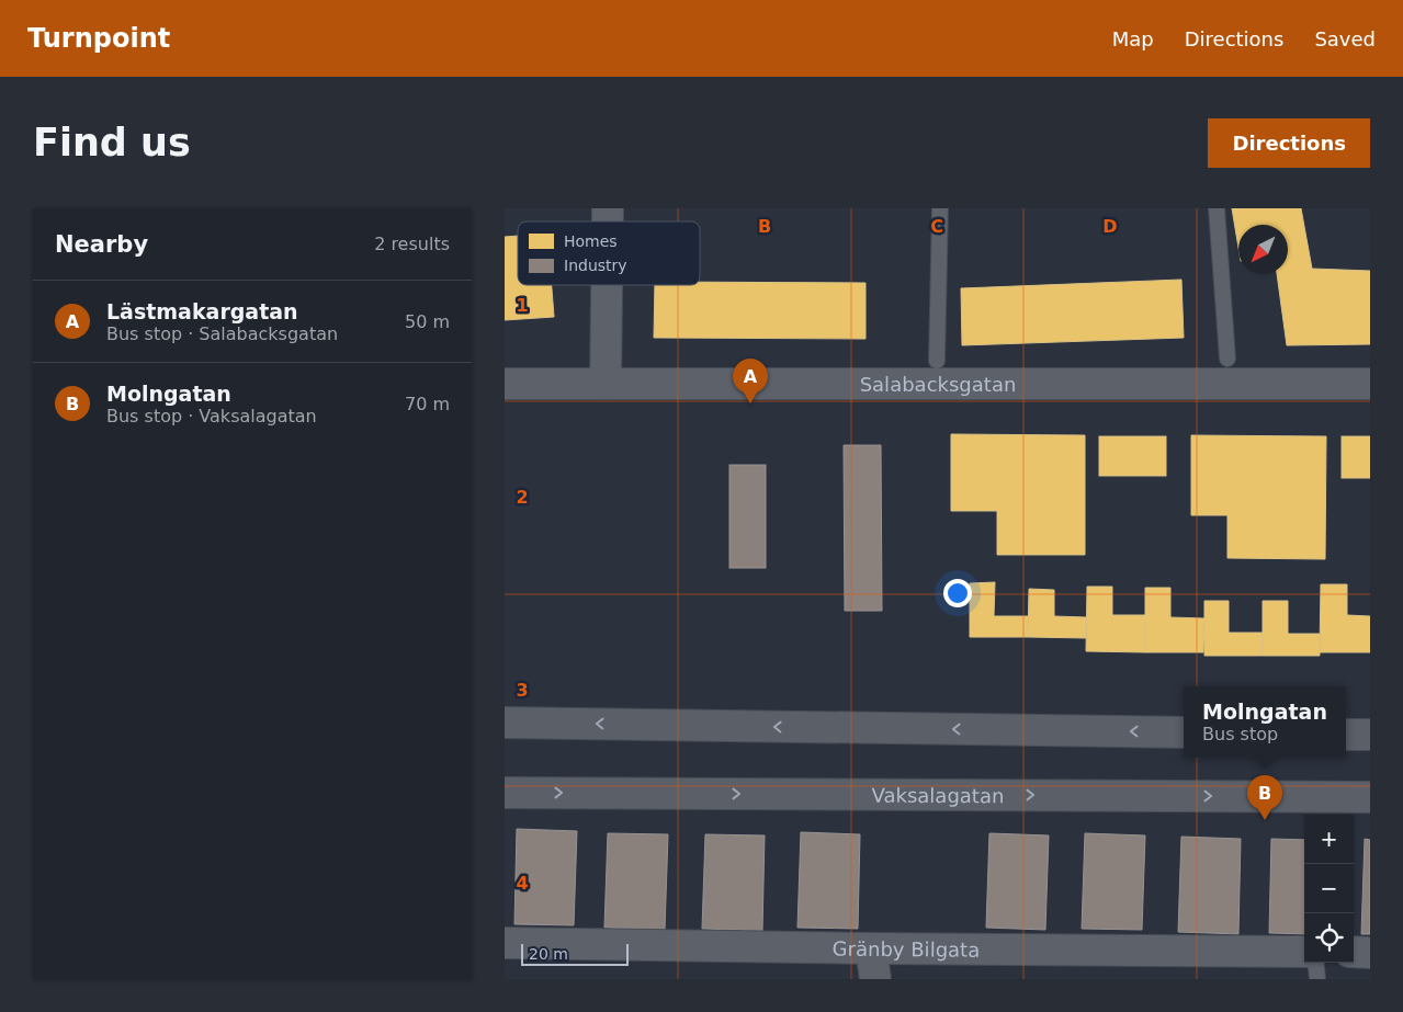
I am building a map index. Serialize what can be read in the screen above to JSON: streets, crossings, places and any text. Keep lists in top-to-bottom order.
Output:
{
  "streets": {
    "main road": ["Vaksalagatan"],
    "street": ["Salabacksgatan", "Gränby Bilgata"]
  },
  "legend": ["Homes", "Industry"],
  "scale_bar": "20 m",
  "north": "bottom left",
  "page": {
    "header": "Turnpoint",
    "nav": ["Map", "Directions", "Saved"],
    "buttons": "Directions",
    "title": "Find us",
    "heading": ["Nearby", "2 results"],
    "list": [
      {
        "mark": "A",
        "name": "Lästmakargatan",
        "note": "Bus stop · Salabacksgatan",
        "value": "50 m"
      },
      {
        "mark": "B",
        "name": "Molngatan",
        "note": "Bus stop · Vaksalagatan",
        "value": "70 m"
      }
    ],
    "pins": ["A", "B"],
    "popup": ["Molngatan", "Bus stop"],
    "map_buttons": ["+", "−"],
    "scale": "20 m"
  },
  "grid": {
    "columns": ["B", "C", "D"],
    "rows": [
      "1",
      "2",
      "3",
      "4"
    ]
  }
}
